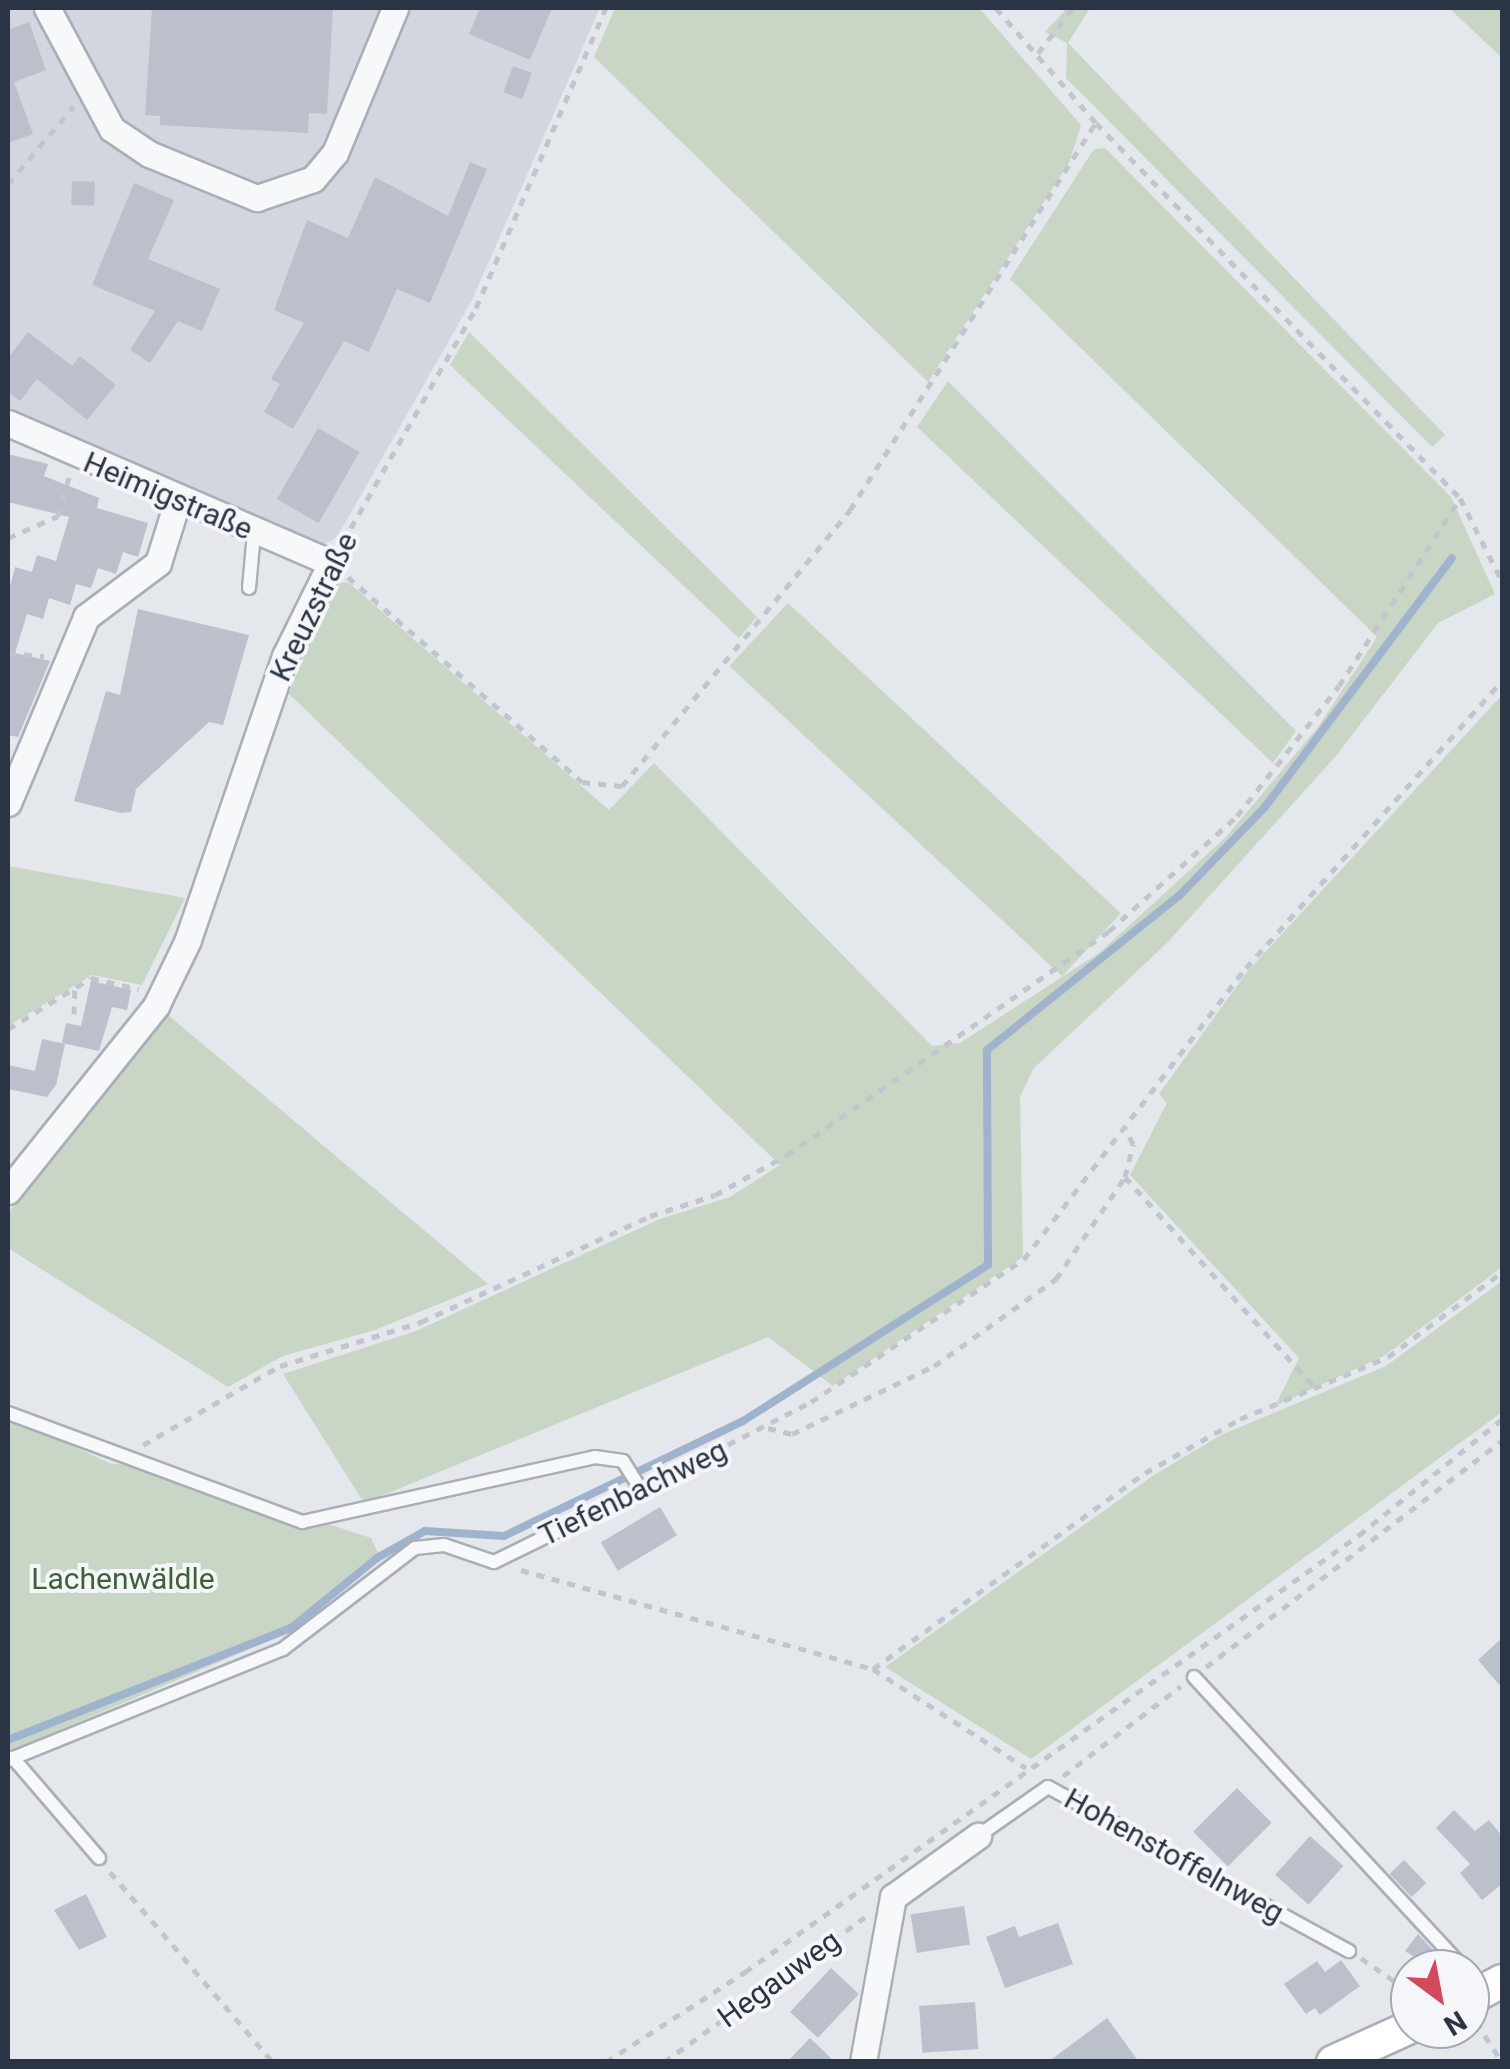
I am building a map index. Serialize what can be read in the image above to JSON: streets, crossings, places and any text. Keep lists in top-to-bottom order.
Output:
{
  "streets": {
    "street": ["Heimigstraße", "Kreuzstraße", "Hohenstoffelnweg"],
    "lane": ["Tiefenbachweg"],
    "path": ["Hegauweg"]
  },
  "crossings": [
    ["Heimigstraße", "Kreuzstraße"],
    ["Hohenstoffelnweg", "Hegauweg"]
  ],
  "parks": ["Lachenwäldle"],
  "north": "bottom right"
}
